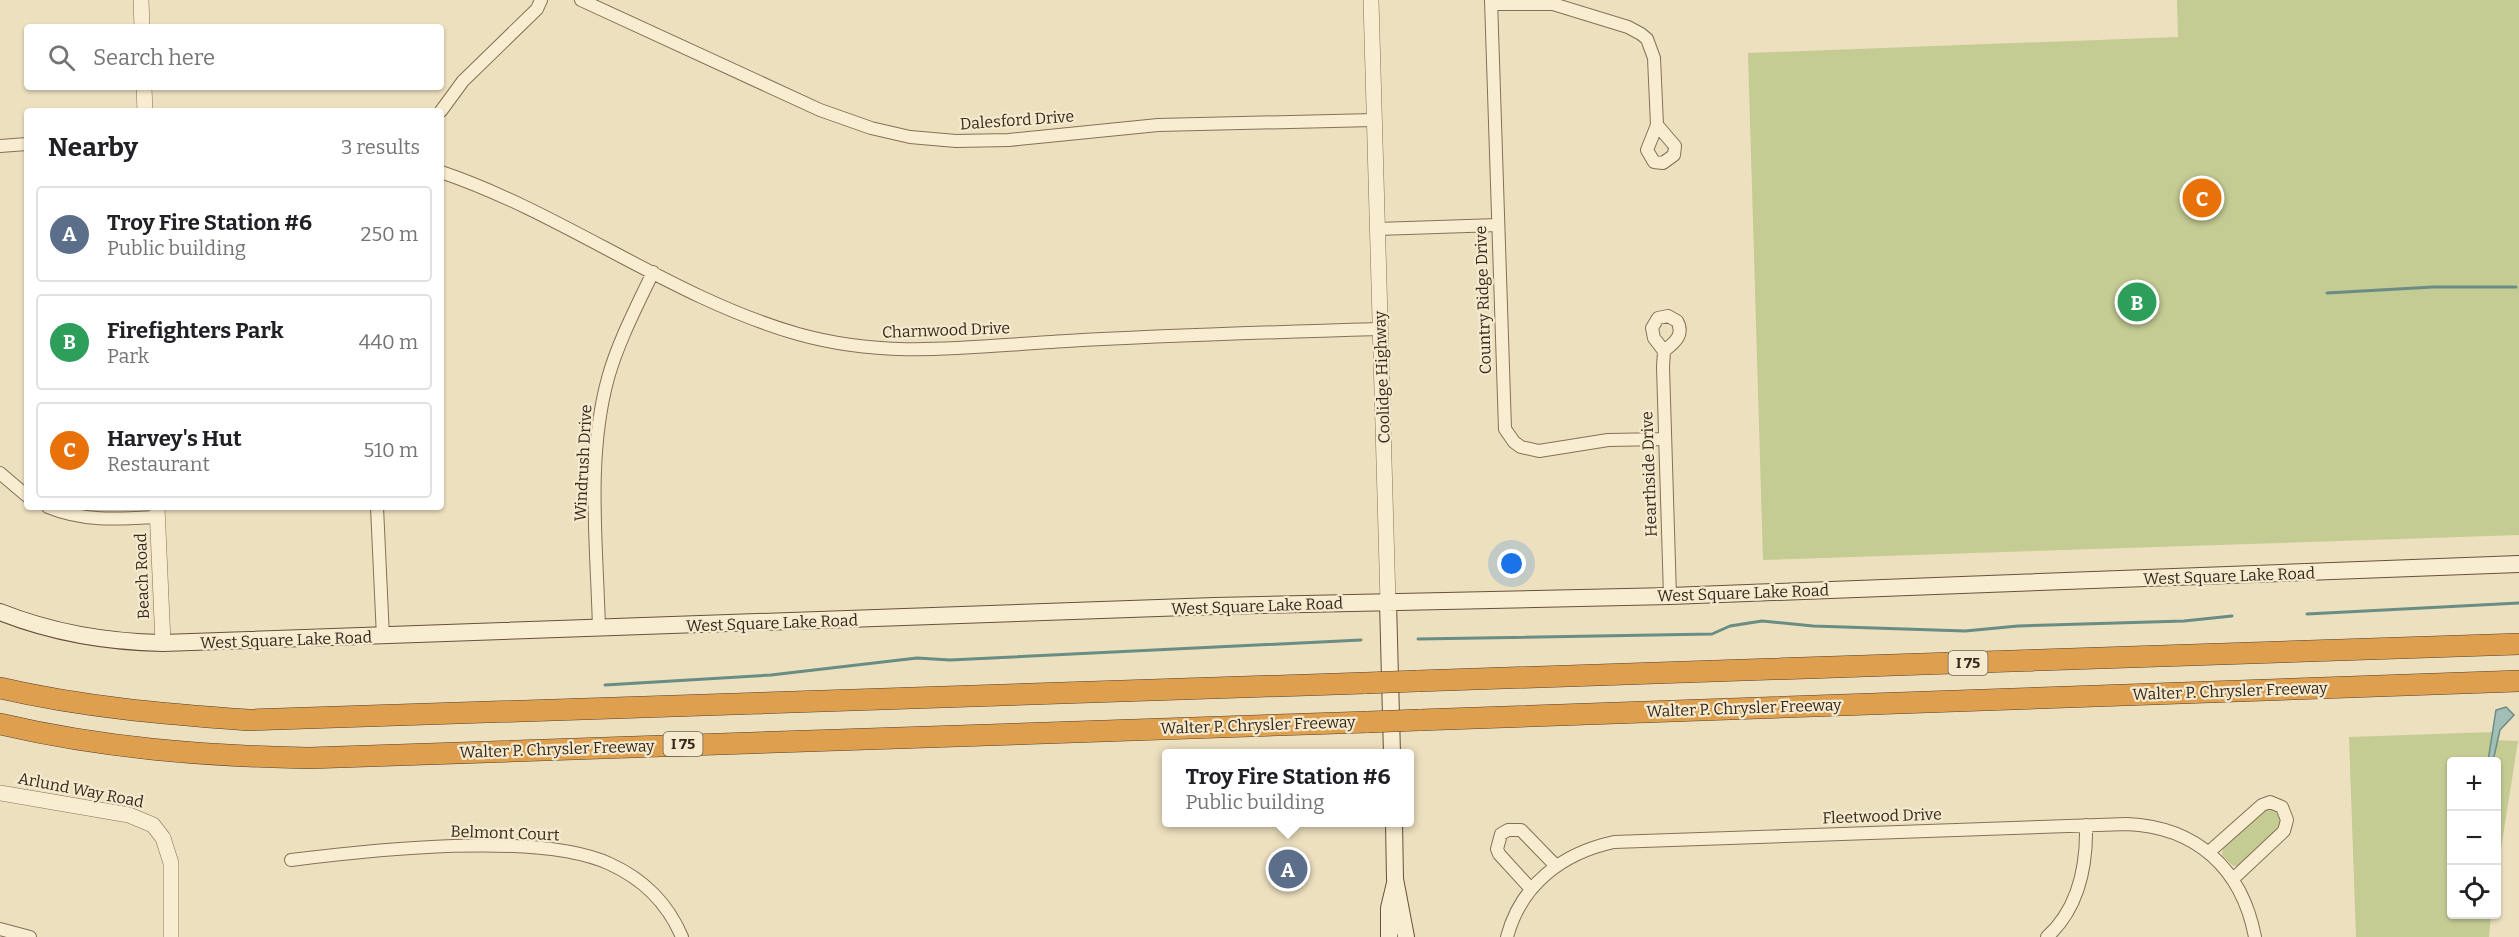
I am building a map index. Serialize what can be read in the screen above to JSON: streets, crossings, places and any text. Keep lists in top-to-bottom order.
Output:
{
  "streets": {
    "highway": ["I 75", "Walter P. Chrysler Freeway"],
    "main road": ["Coolidge Highway", "West Square Lake Road"],
    "street": [
      "Dalesford Drive",
      "Country Ridge Drive",
      "Charnwood Drive",
      "Windrush Drive",
      "Hearthside Drive",
      "Beach Road",
      "Arlund Way Road",
      "Fleetwood Drive",
      "Belmont Court"
    ]
  },
  "crossings": [
    ["Dalesford Drive", "Coolidge Highway"],
    ["Country Ridge Drive", "Hearthside Drive"],
    ["Charnwood Drive", "Coolidge Highway"],
    ["Charnwood Drive", "Windrush Drive"],
    ["Coolidge Highway", "West Square Lake Road"],
    ["Windrush Drive", "West Square Lake Road"],
    ["Hearthside Drive", "West Square Lake Road"],
    ["Beach Road", "West Square Lake Road"]
  ],
  "page": {
    "search": "Search here",
    "heading": ["Nearby", "3 results"],
    "pins": ["C", "B", "A"],
    "list": [
      {
        "mark": "A",
        "name": "Troy Fire Station #6",
        "note": "Public building",
        "value": "250 m"
      },
      {
        "mark": "B",
        "name": "Firefighters Park",
        "note": "Park",
        "value": "440 m"
      },
      {
        "mark": "C",
        "name": "Harvey's Hut",
        "note": "Restaurant",
        "value": "510 m"
      }
    ],
    "popup": ["Troy Fire Station #6", "Public building"],
    "map_buttons": ["+", "−"]
  }
}
